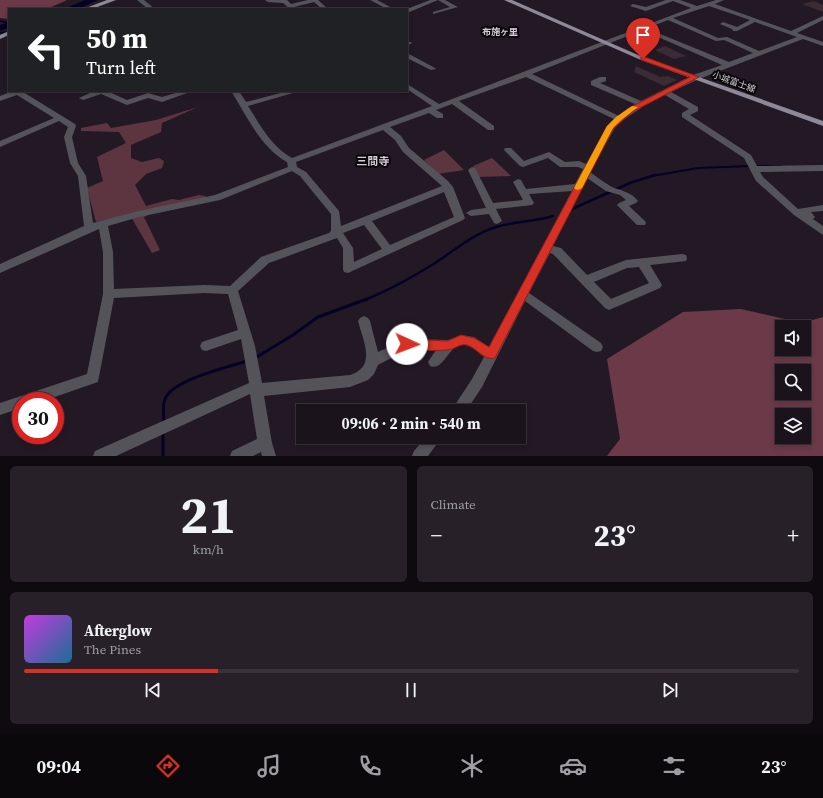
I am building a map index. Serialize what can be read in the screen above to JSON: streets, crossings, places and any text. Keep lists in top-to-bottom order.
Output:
{
  "streets": {
    "main road": ["小城富士線"]
  },
  "districts": ["布施ヶ里", "三間寺"],
  "page": {
    "turn": ["50 m", "Turn left"],
    "limit": "30",
    "trip": "09:06 · 2 min · 540 m",
    "tile": [
      ["21", "km/h"],
      "Climate"
    ],
    "heat": ["−", "23°", "+"],
    "song": ["Afterglow", "The Pines"],
    "tabs": ["09:04", "23°"]
  }
}
